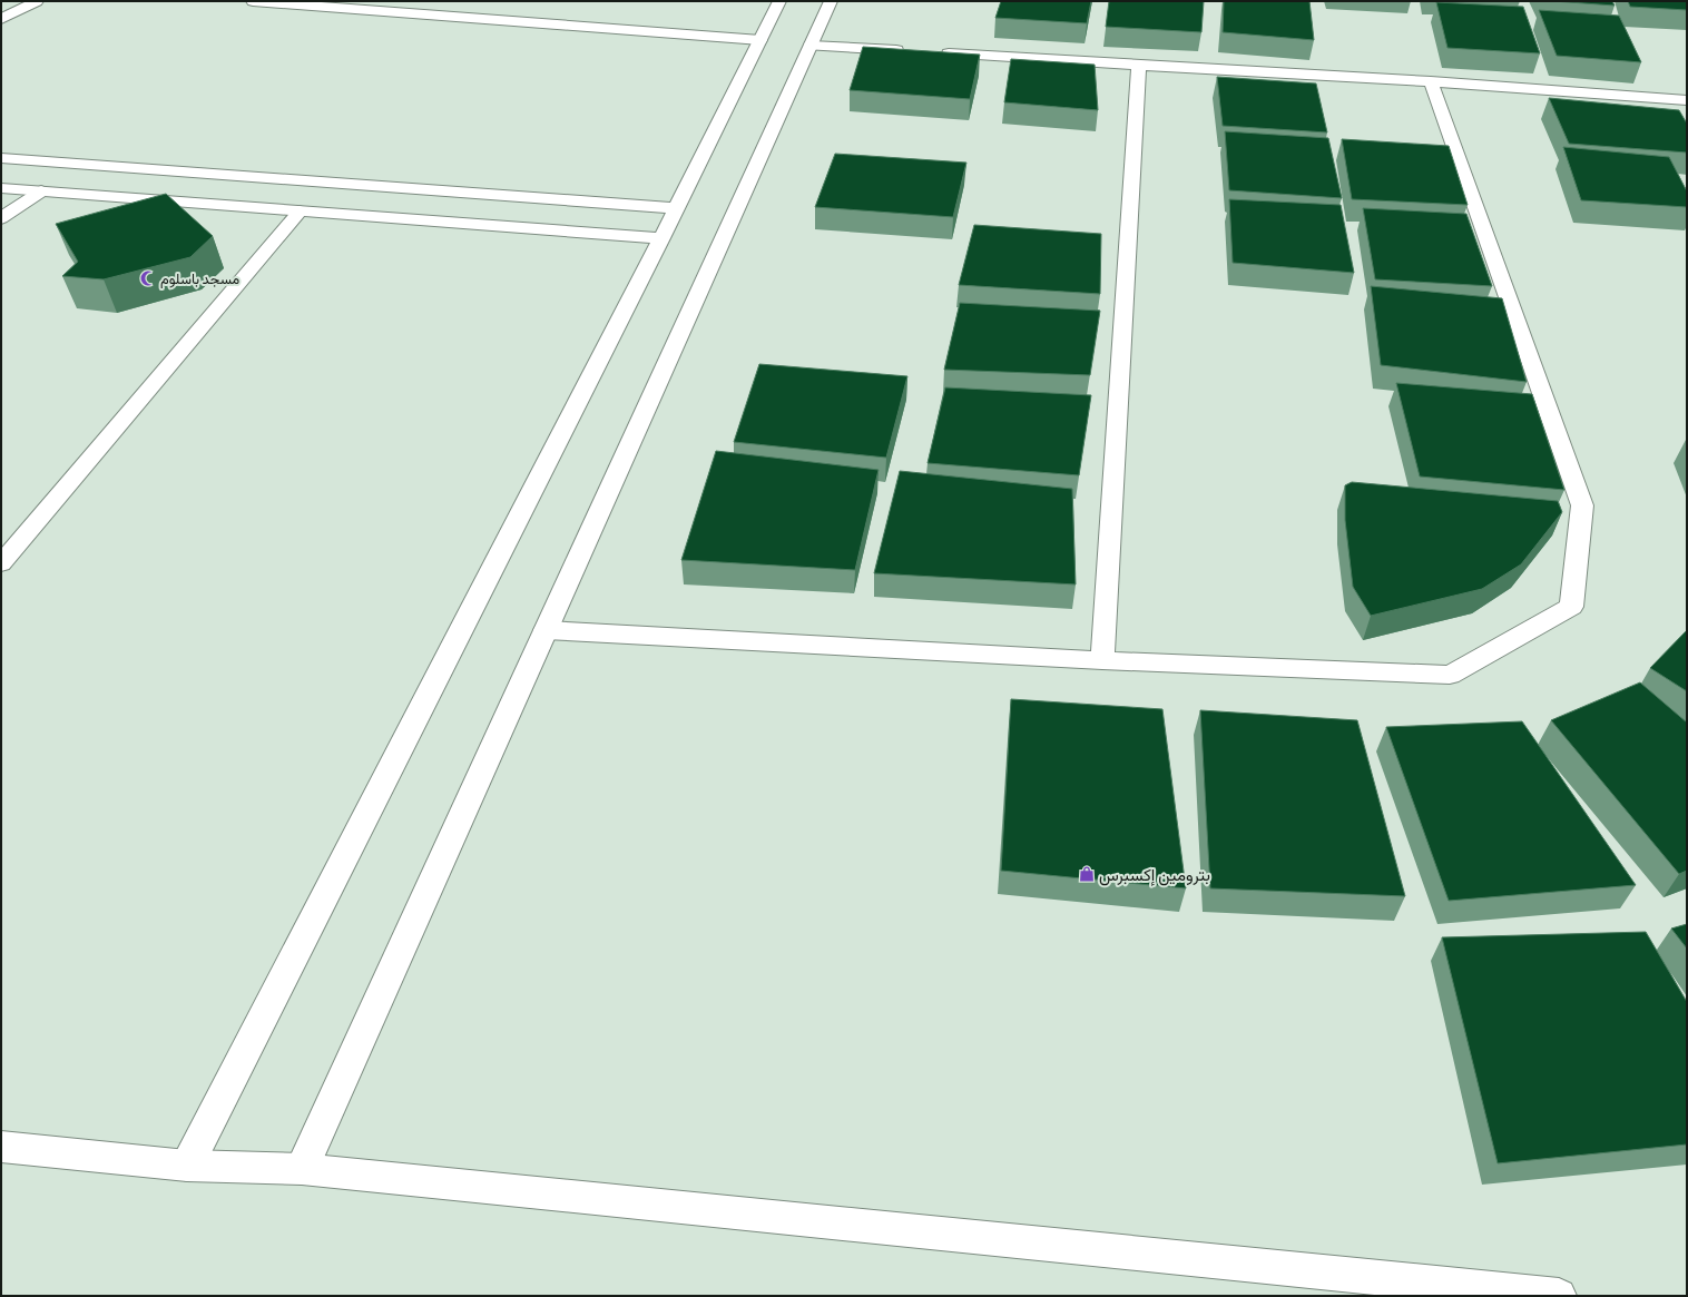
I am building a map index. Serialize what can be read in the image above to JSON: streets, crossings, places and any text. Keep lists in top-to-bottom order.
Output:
{
  "places": {
    "mosque": ["مسجد باسلوم"],
    "shop": ["بترومين إكسبرس"]
  }
}
